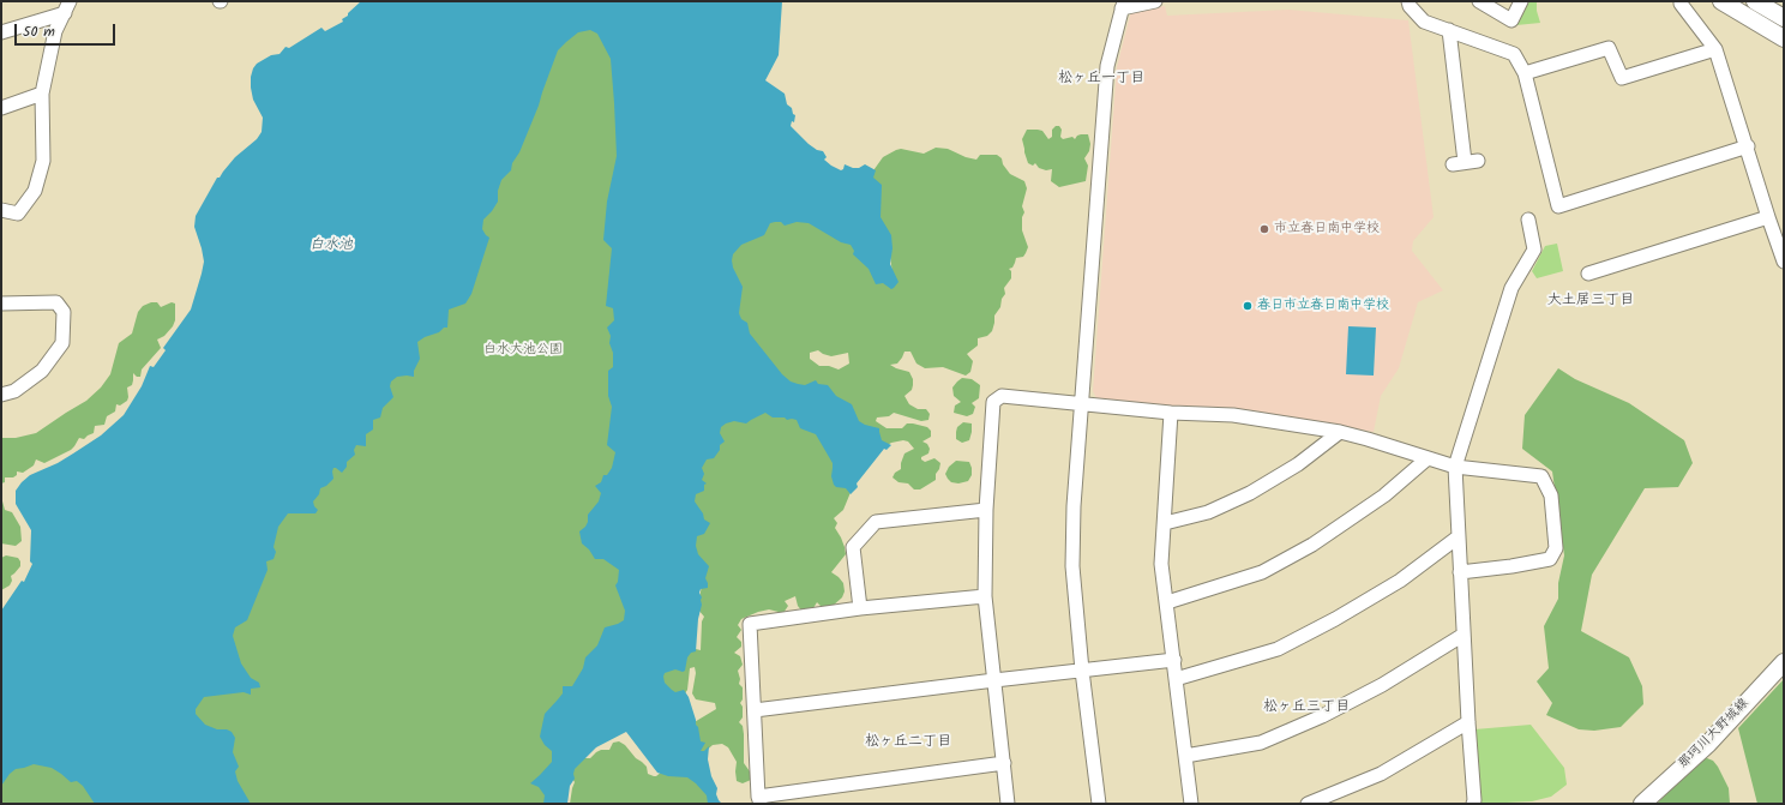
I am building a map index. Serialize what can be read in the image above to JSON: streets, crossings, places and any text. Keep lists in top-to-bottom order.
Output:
{
  "streets": {
    "main road": ["那珂川大野城線"]
  },
  "districts": [
    "松ヶ丘一丁目",
    "大土居三丁目",
    "松ヶ丘三丁目",
    "松ヶ丘二丁目"
  ],
  "water": ["白水池"],
  "parks": ["白水大池公園"],
  "places": ["市立春日南中学校", "春日市立春日南中学校"],
  "scale_bar": "50 m"
}
